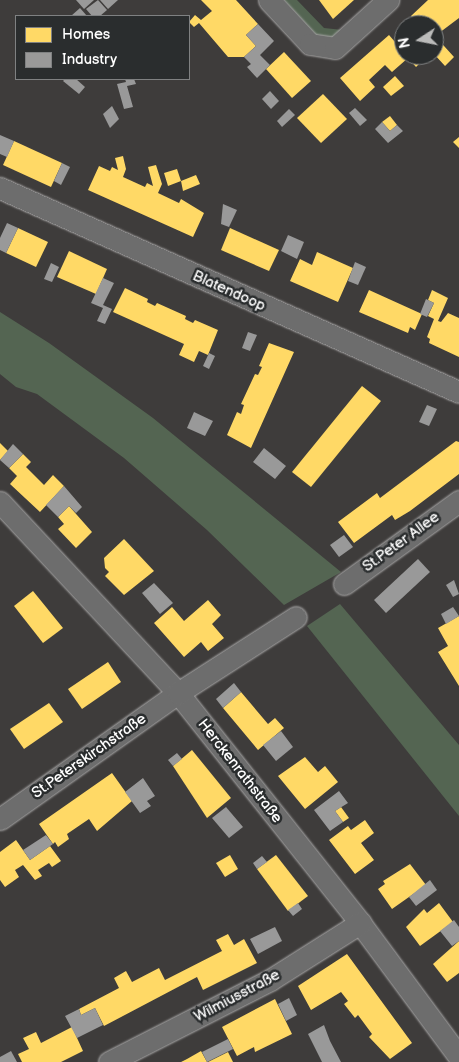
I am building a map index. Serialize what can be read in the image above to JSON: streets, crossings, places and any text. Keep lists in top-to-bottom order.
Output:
{
  "streets": {
    "street": [
      "Blatendoop",
      "St.Peter Allee",
      "St.Peterskirchstraße",
      "Herckenrathstraße",
      "Wilmiusstraße"
    ]
  },
  "crossings": [
    ["St.Peterskirchstraße", "Herckenrathstraße"],
    ["Herckenrathstraße", "Wilmiusstraße"]
  ],
  "legend": ["Homes", "Industry"],
  "north": "left"
}
